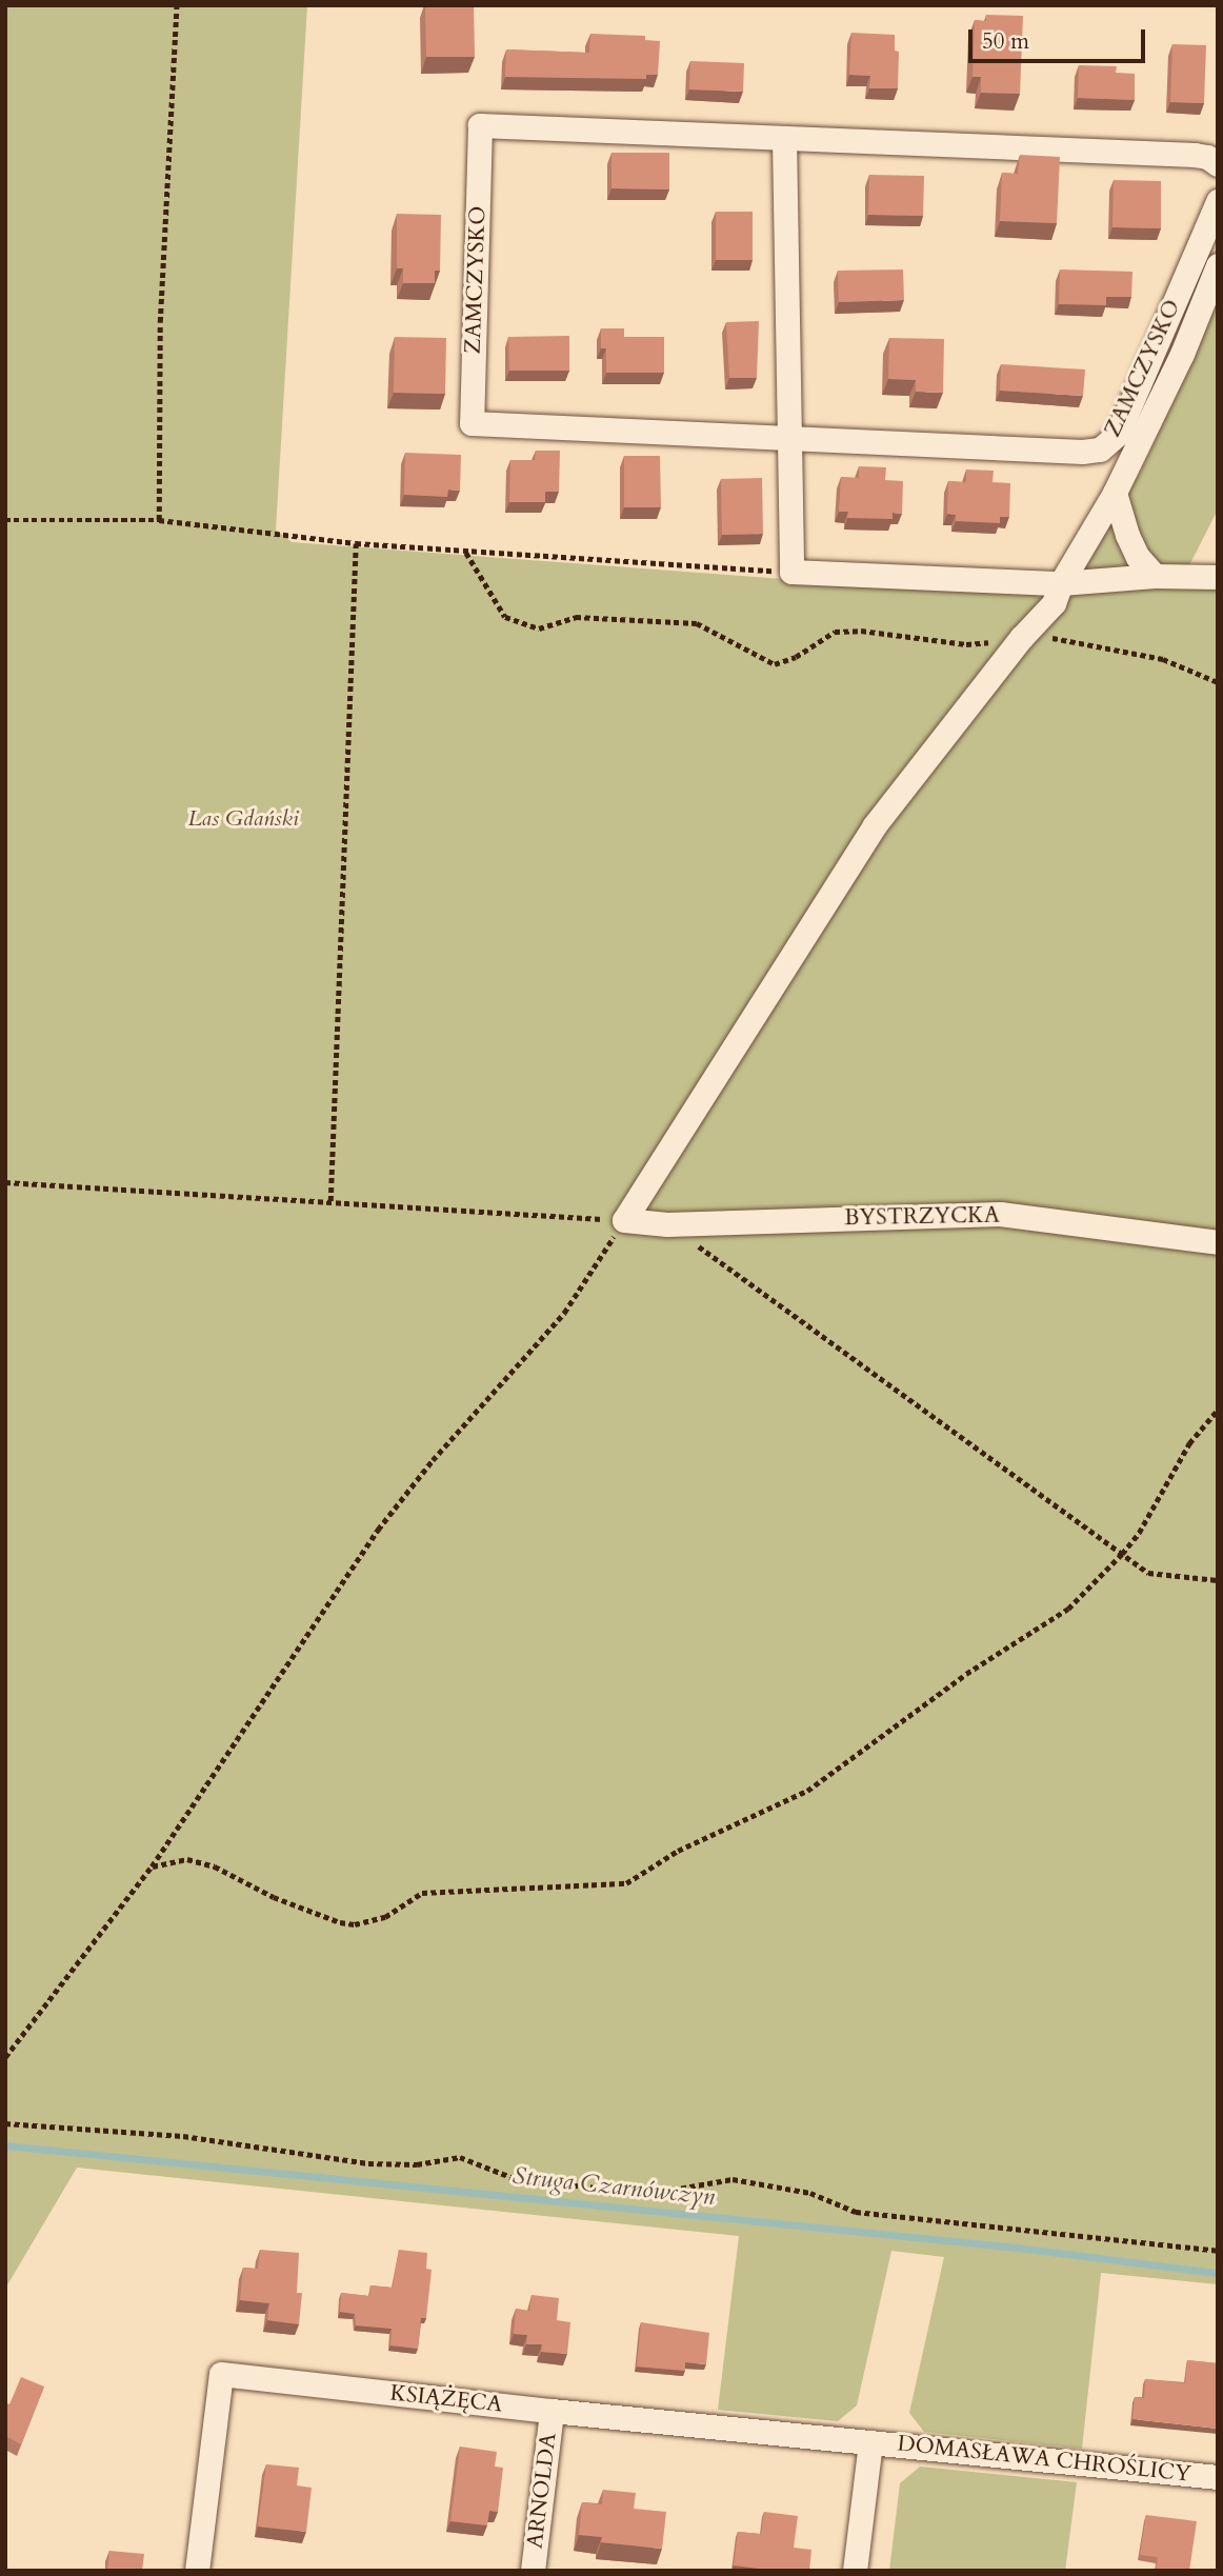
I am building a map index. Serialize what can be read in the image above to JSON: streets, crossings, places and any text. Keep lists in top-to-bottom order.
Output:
{
  "streets": {
    "street": [
      "ZAMCZYSKO",
      "BYSTRZYCKA",
      "KSIĄŻĘCA",
      "DOMASŁAWA CHROŚLICY",
      "ARNOLDA"
    ]
  },
  "crossings": [
    ["KSIĄŻĘCA", "DOMASŁAWA CHROŚLICY"],
    ["KSIĄŻĘCA", "ARNOLDA"]
  ],
  "water": ["Struga Czarnówczyn"],
  "parks": ["Las Gdański"],
  "scale_bar": "50 m"
}
